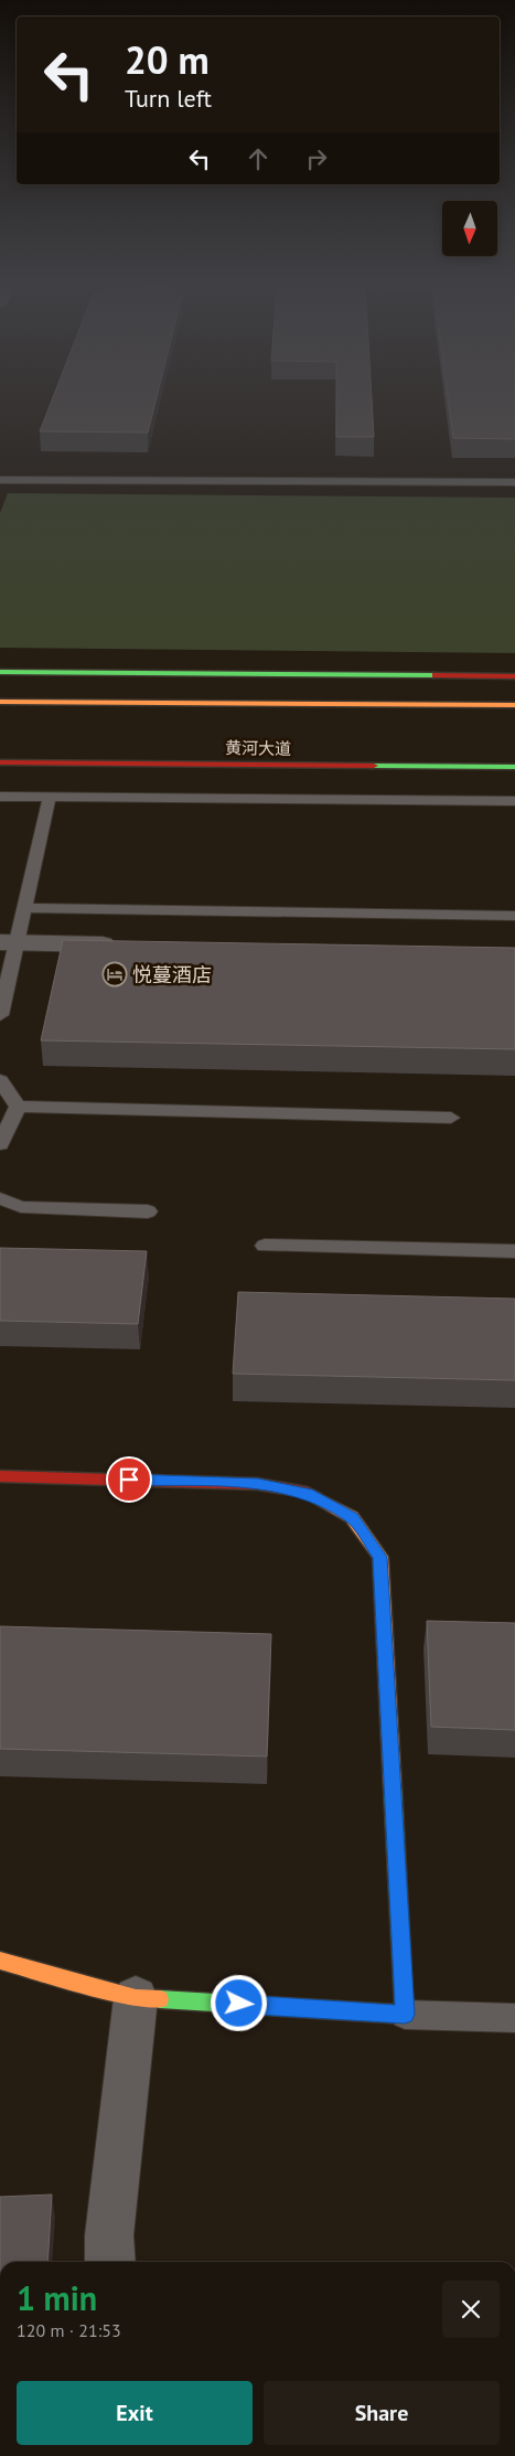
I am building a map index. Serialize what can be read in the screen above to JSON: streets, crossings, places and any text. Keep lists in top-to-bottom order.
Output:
{
  "streets": {
    "main road": ["黄河大道"]
  },
  "places": {
    "hotel": ["悦蔓酒店"]
  },
  "north": "bottom",
  "page": {
    "turn": ["20 m", "Turn left"],
    "heading": ["1 min", "120 m · 21:53"],
    "buttons": ["Exit", "Share"]
  }
}
